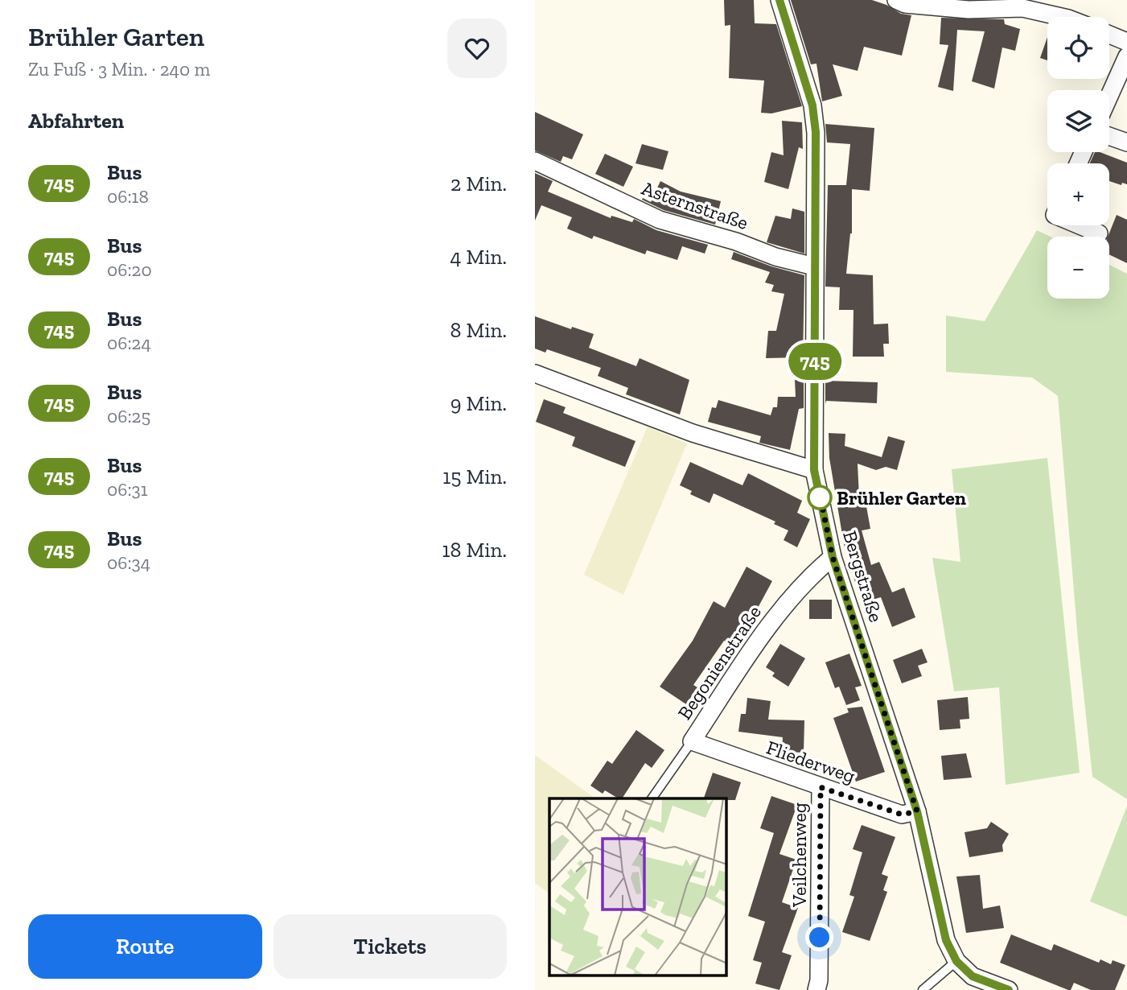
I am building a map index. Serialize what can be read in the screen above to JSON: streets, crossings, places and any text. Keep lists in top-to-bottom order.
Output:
{
  "streets": {
    "street": [
      "Asternstraße",
      "Bergstraße",
      "Begonienstraße",
      "Fliederweg",
      "Veilchenweg"
    ]
  },
  "crossings": [
    ["Asternstraße", "Bergstraße"],
    ["Bergstraße", "Begonienstraße"],
    ["Bergstraße", "Fliederweg"],
    ["Begonienstraße", "Fliederweg"],
    ["Fliederweg", "Veilchenweg"]
  ],
  "places": ["Brühler Garten"],
  "lines": ["bus line 745"],
  "page": {
    "heading": [
      ["Brühler Garten", "Zu Fuß · 3 Min. · 240 m"],
      "Abfahrten"
    ],
    "on_map": "745",
    "map_buttons": ["+", "−"],
    "list": [
      {
        "mark": "745",
        "name": "Bus",
        "note": "06:18",
        "value": "2 Min."
      },
      {
        "mark": "745",
        "name": "Bus",
        "note": "06:20",
        "value": "4 Min."
      },
      {
        "mark": "745",
        "name": "Bus",
        "note": "06:24",
        "value": "8 Min."
      },
      {
        "mark": "745",
        "name": "Bus",
        "note": "06:25",
        "value": "9 Min."
      },
      {
        "mark": "745",
        "name": "Bus",
        "note": "06:31",
        "value": "15 Min."
      },
      {
        "mark": "745",
        "name": "Bus",
        "note": "06:34",
        "value": "18 Min."
      }
    ],
    "buttons": ["Route", "Tickets"]
  }
}
